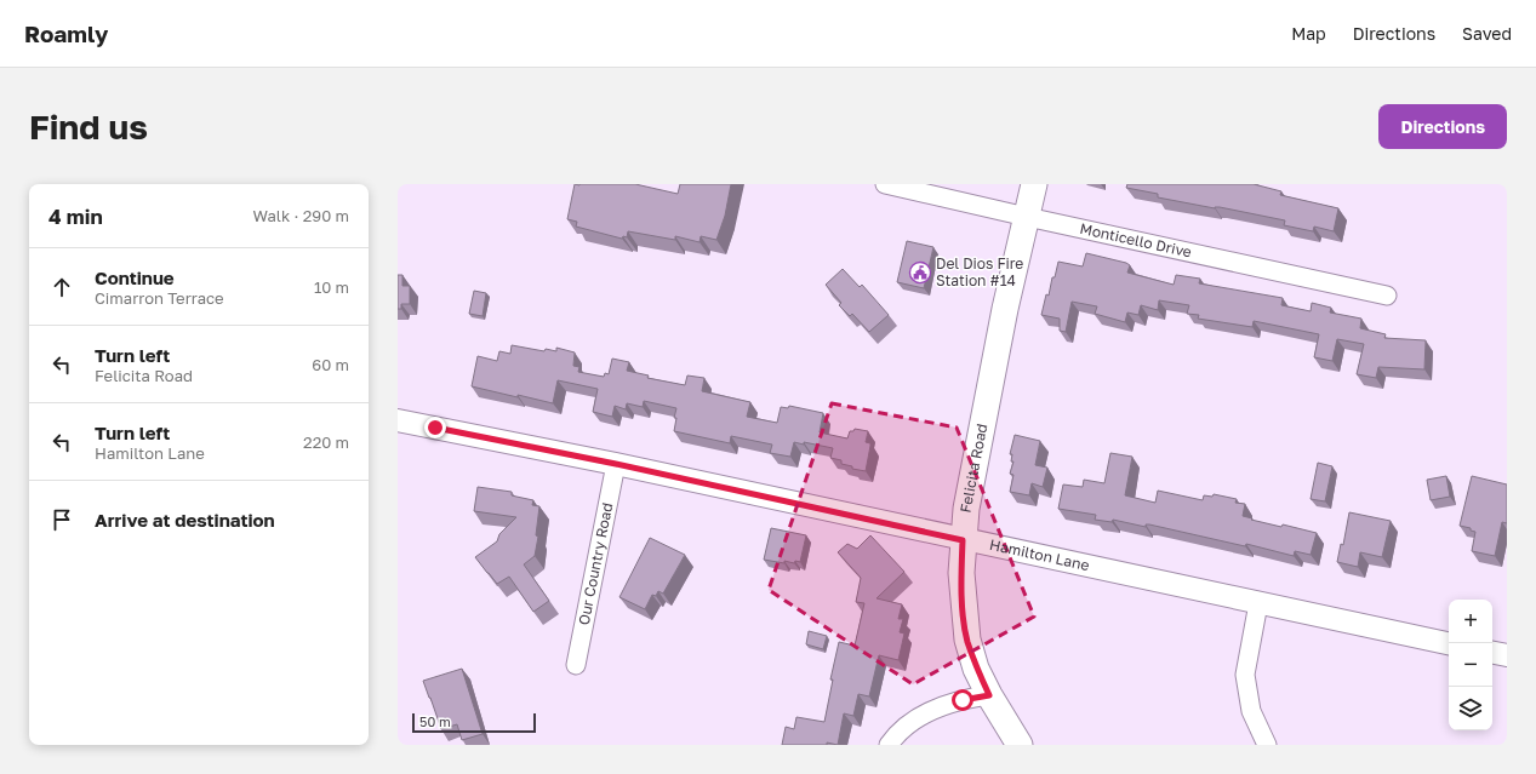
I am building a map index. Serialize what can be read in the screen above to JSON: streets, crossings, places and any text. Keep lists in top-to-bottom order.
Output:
{
  "streets": {
    "main road": ["Felicita Road"],
    "street": ["Monticello Drive", "Hamilton Lane", "Our Country Road"]
  },
  "crossings": [
    ["Monticello Drive", "Felicita Road"],
    ["Felicita Road", "Hamilton Lane"],
    ["Hamilton Lane", "Our Country Road"]
  ],
  "places": {
    "public building": ["Del Dios Fire Station #14"]
  },
  "scale_bar": "50 m",
  "page": {
    "header": "Roamly",
    "nav": ["Map", "Directions", "Saved"],
    "buttons": "Directions",
    "title": "Find us",
    "heading": ["4 min", "Walk · 290 m"],
    "list": [
      ["Continue", "Cimarron Terrace", "10 m"],
      ["Turn left", "Felicita Road", "60 m"],
      ["Turn left", "Hamilton Lane", "220 m"],
      "Arrive at destination"
    ],
    "map_buttons": ["+", "−"],
    "scale": "50 m"
  }
}
